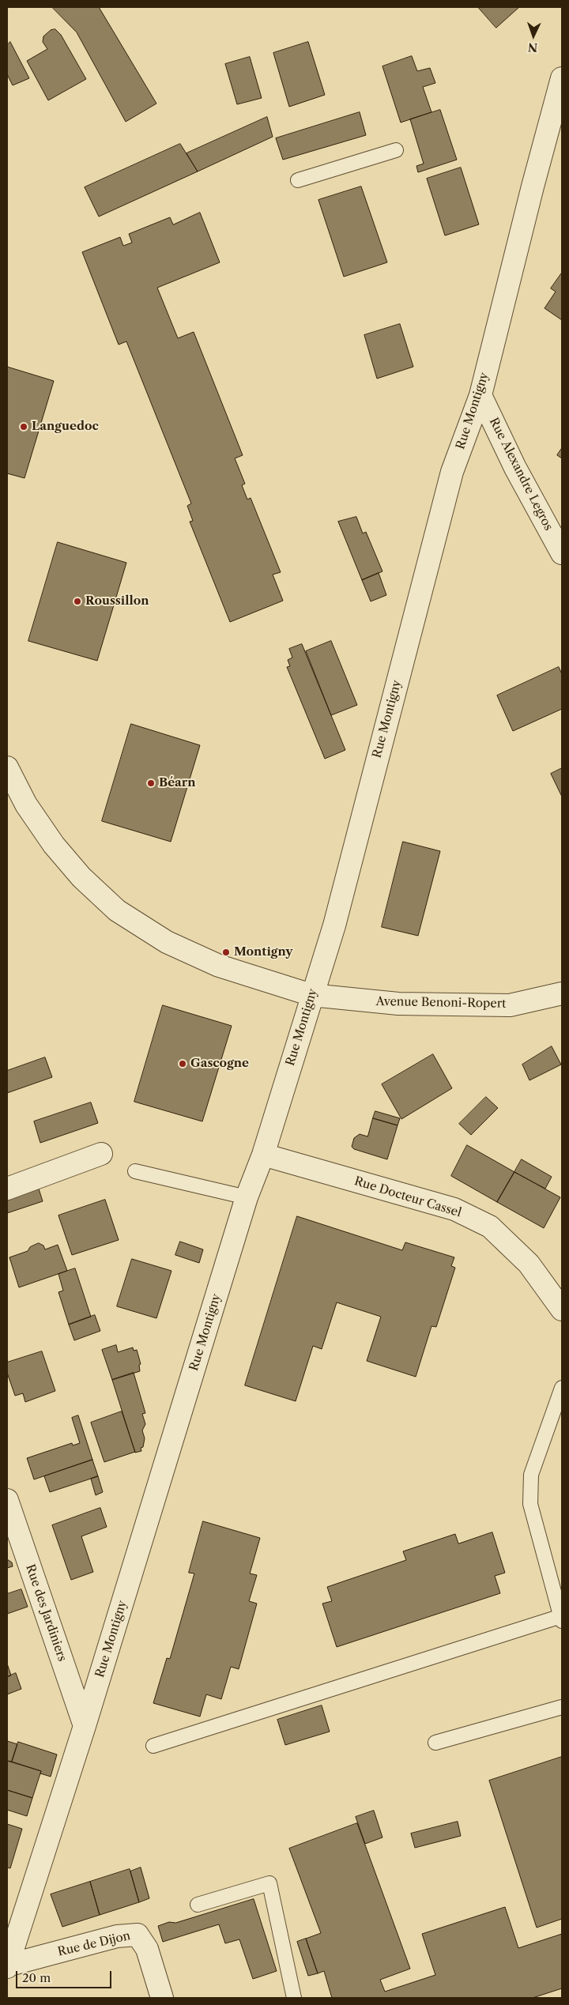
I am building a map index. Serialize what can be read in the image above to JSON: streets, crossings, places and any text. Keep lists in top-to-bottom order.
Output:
{
  "streets": {
    "street": [
      "Rue Montigny",
      "Rue Alexandre Legros",
      "Avenue Benoni-Ropert",
      "Rue Docteur Cassel",
      "Rue des Jardiniers",
      "Rue de Dijon"
    ]
  },
  "crossings": [
    ["Rue Montigny", "Rue Alexandre Legros"],
    ["Rue Montigny", "Avenue Benoni-Ropert"],
    ["Rue Montigny", "Rue Docteur Cassel"],
    ["Rue Montigny", "Rue des Jardiniers"],
    ["Rue Montigny", "Rue de Dijon"]
  ],
  "places": [
    "Languedoc",
    "Roussillon",
    "Béarn",
    "Montigny",
    "Gascogne"
  ],
  "scale_bar": "20 m",
  "north": "bottom"
}
